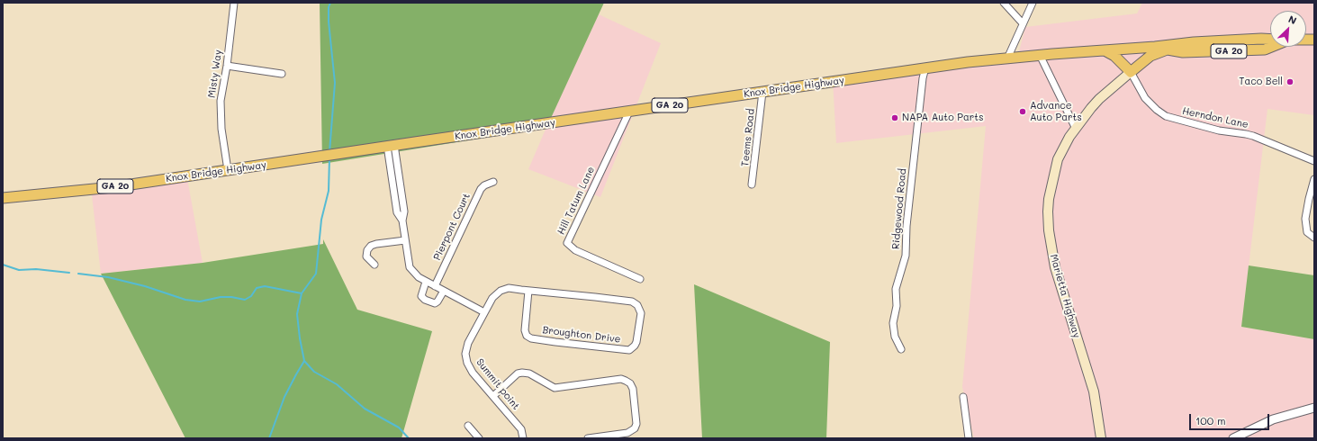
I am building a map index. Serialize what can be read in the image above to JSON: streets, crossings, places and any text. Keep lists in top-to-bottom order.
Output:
{
  "streets": {
    "main road": ["GA 20", "Knox Bridge Highway", "Marietta Highway"],
    "street": [
      "Misty Way",
      "Herndon Lane",
      "Teems Road",
      "Hill Tatum Lane",
      "Ridgewood Road",
      "Pierpont Court",
      "Broughton Drive",
      "Summit point"
    ]
  },
  "crossings": [
    ["Misty Way", "Knox Bridge Highway"],
    ["Knox Bridge Highway", "Teems Road"],
    ["Knox Bridge Highway", "Hill Tatum Lane"],
    ["Knox Bridge Highway", "Ridgewood Road"],
    ["Knox Bridge Highway", "Marietta Highway"],
    ["Herndon Lane", "Marietta Highway"],
    ["Broughton Drive", "Summit point"]
  ],
  "places": ["Taco Bell", "Advance Auto Parts", "NAPA Auto Parts"],
  "scale_bar": "100 m",
  "north": "top right"
}
